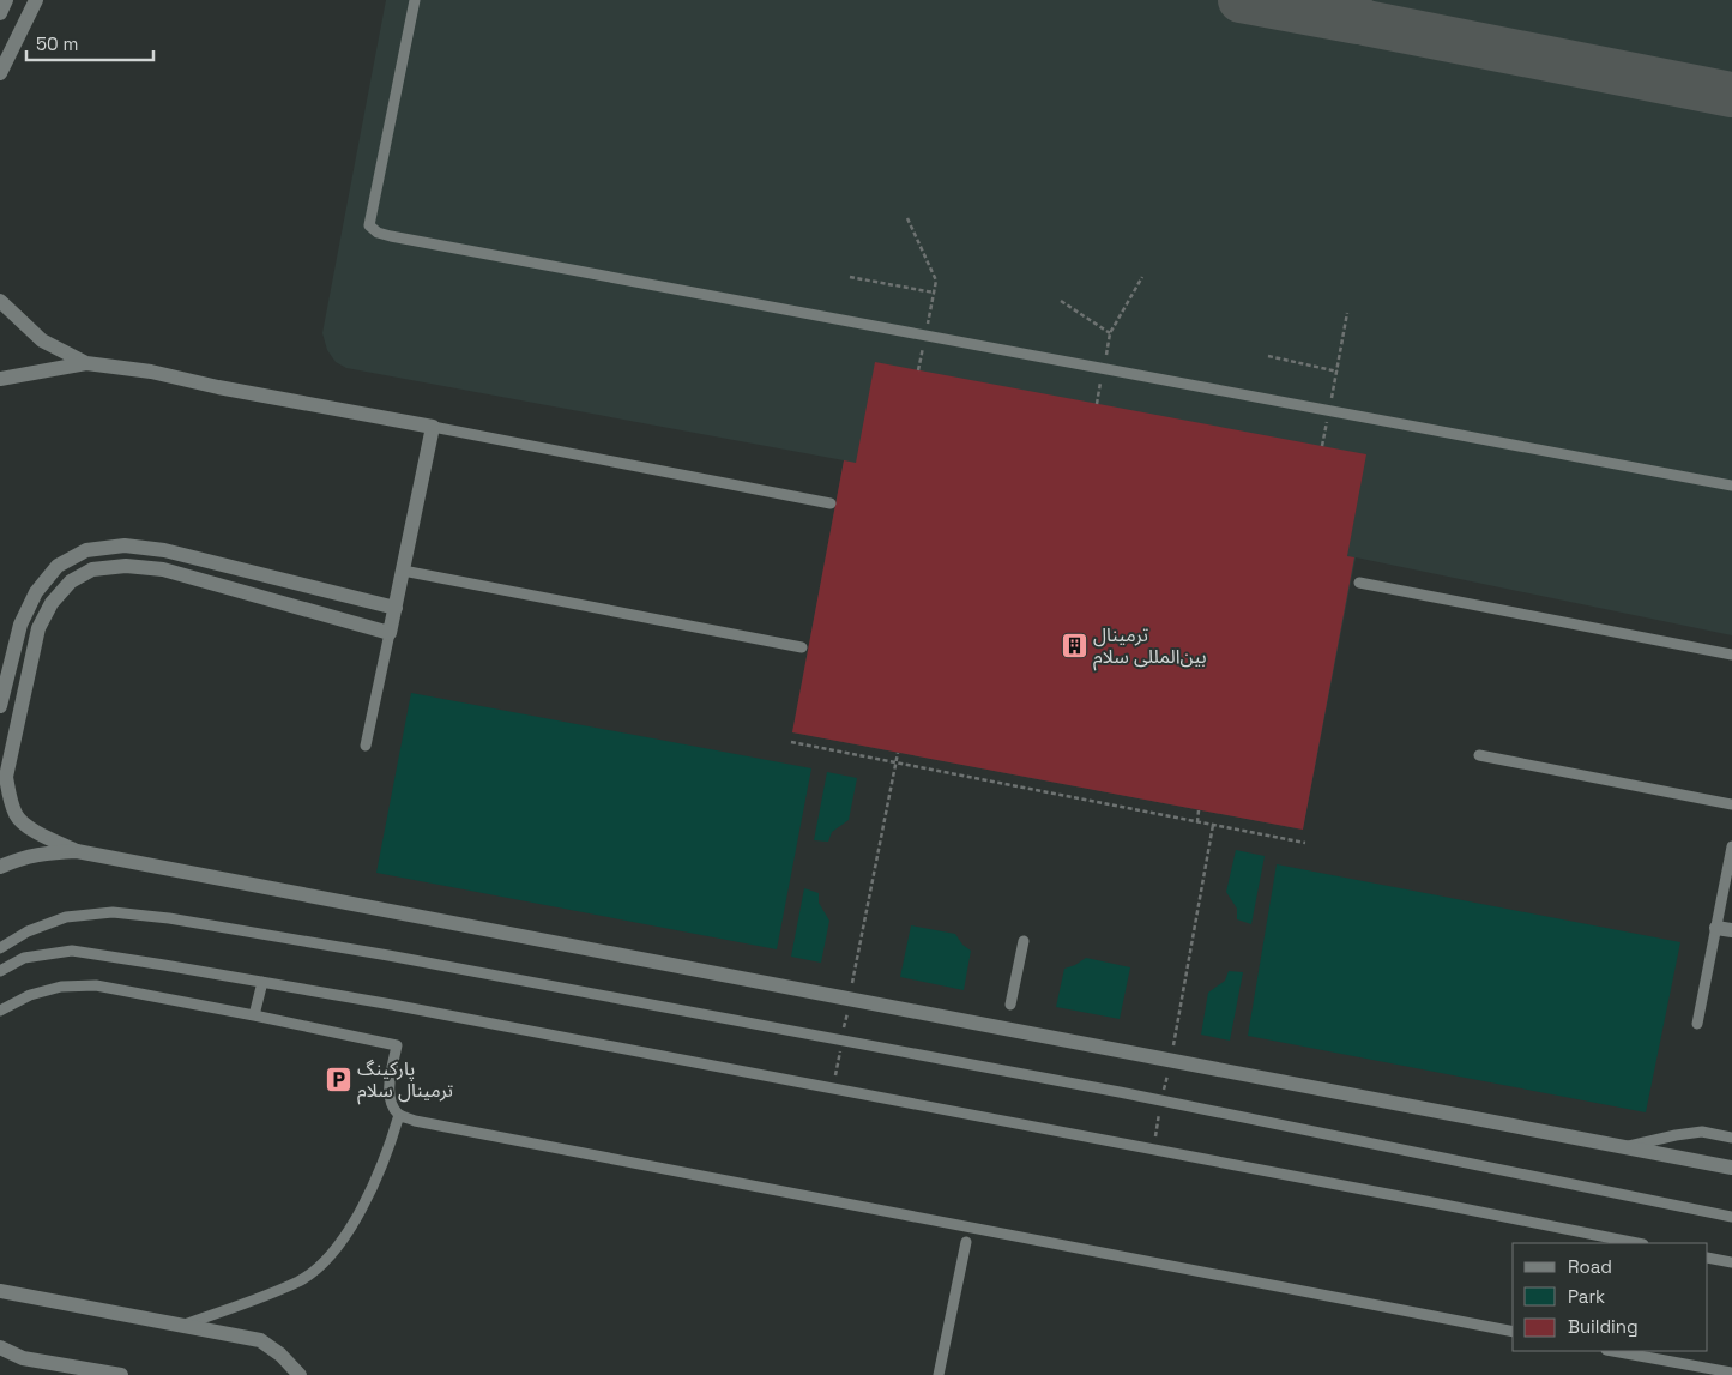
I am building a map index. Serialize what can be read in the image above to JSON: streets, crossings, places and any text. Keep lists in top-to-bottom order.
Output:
{
  "places": {
    "building": ["ترمینال بین‌المللی سلام"],
    "parking": ["پارکینگ ترمینال سلام"]
  },
  "legend": ["Road", "Park", "Building"],
  "scale_bar": "50 m"
}
